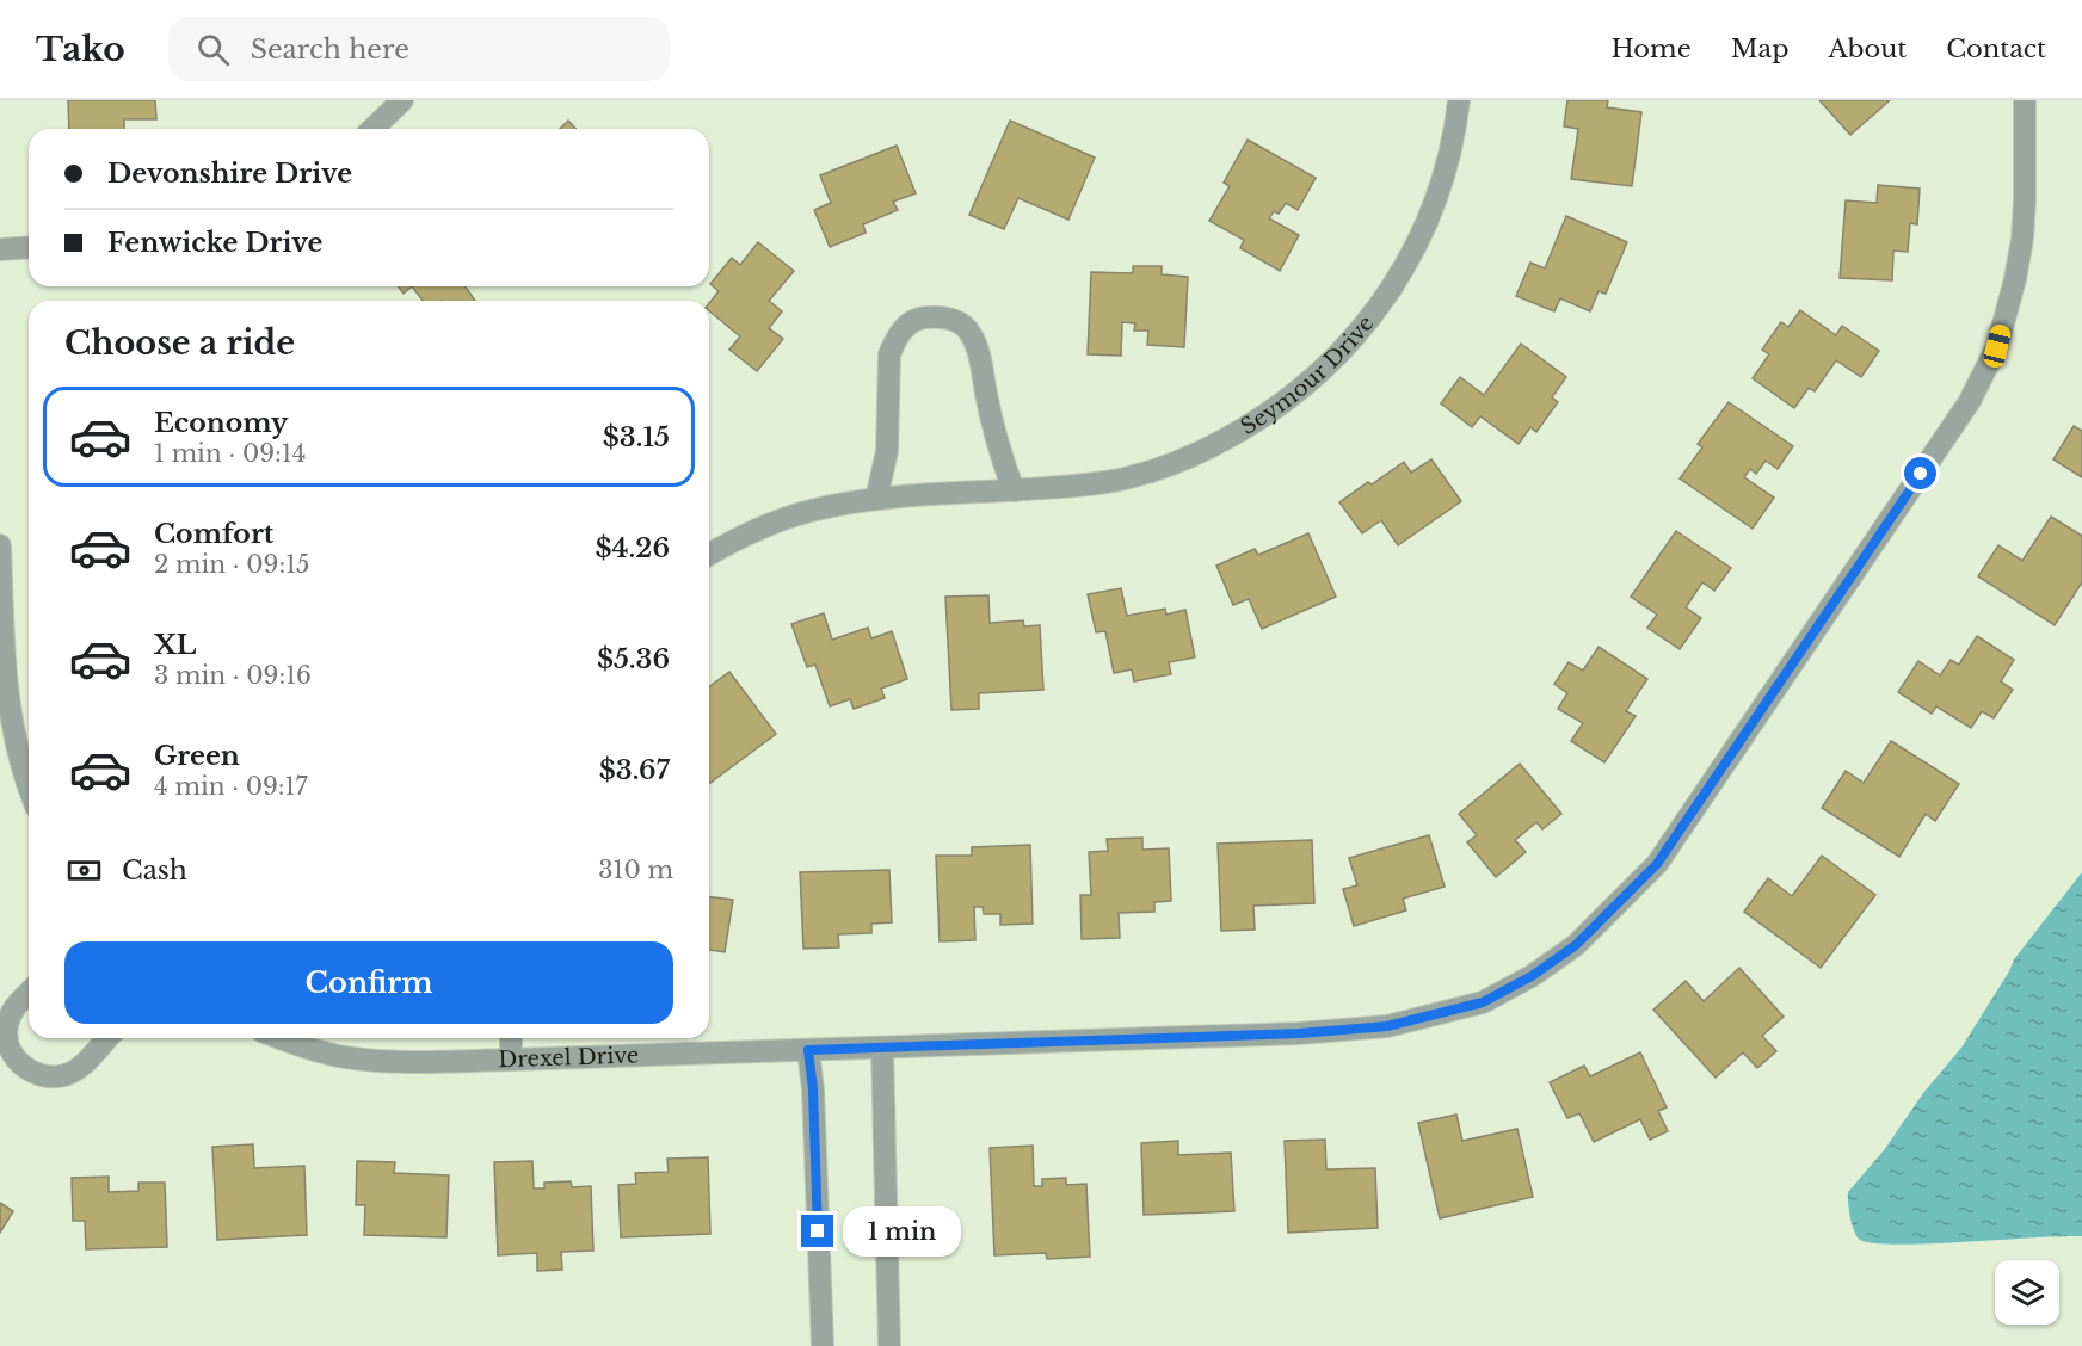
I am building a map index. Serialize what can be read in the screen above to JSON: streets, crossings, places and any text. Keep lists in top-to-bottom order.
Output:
{
  "streets": {
    "street": ["Seymour Drive", "Drexel Drive"]
  },
  "page": {
    "header": "Tako",
    "search": "Search here",
    "nav": [
      "Home",
      "Map",
      "About",
      "Contact"
    ],
    "banner": ["Devonshire Drive", "Fenwicke Drive"],
    "heading": "Choose a ride",
    "list": [
      {
        "name": "Economy",
        "note": "1 min · 09:14",
        "value": "$3.15"
      },
      {
        "name": "Comfort",
        "note": "2 min · 09:15",
        "value": "$4.26"
      },
      {
        "name": "XL",
        "note": "3 min · 09:16",
        "value": "$5.36"
      },
      {
        "name": "Green",
        "note": "4 min · 09:17",
        "value": "$3.67"
      }
    ],
    "pay": ["Cash", "310 m"],
    "buttons": "Confirm",
    "bubble": "1 min"
  }
}
